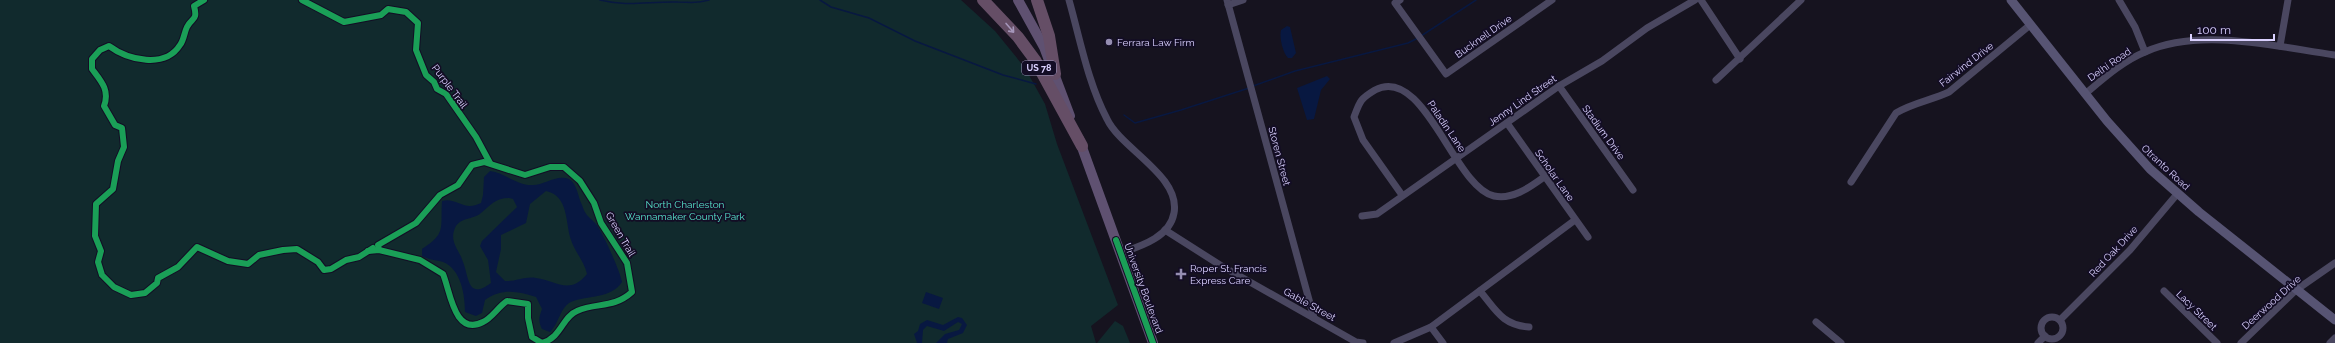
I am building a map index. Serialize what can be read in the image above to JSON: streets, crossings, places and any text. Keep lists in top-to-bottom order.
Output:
{
  "streets": {
    "highway": ["US 78"],
    "main road": ["University Boulevard"],
    "street": [
      "Bucknell Drive",
      "Fairwind Drive",
      "Delhi Road",
      "Jenny Lind Street",
      "Paladin Lane",
      "Stadium Drive",
      "Storen Street",
      "Otranto Road",
      "Scholar Lane",
      "Red Oak Drive",
      "Deerwood Drive",
      "Gable Street",
      "Lacy Street"
    ],
    "cycle path": ["Purple Trail", "Green Trail"]
  },
  "crossings": [
    ["Fairwind Drive", "Otranto Road"],
    ["Delhi Road", "Otranto Road"],
    ["US 78", "University Boulevard"],
    ["Jenny Lind Street", "Paladin Lane"],
    ["Jenny Lind Street", "Stadium Drive"],
    ["Jenny Lind Street", "Scholar Lane"],
    ["Paladin Lane", "Scholar Lane"],
    ["Storen Street", "Gable Street"],
    ["Otranto Road", "Red Oak Drive"],
    ["Otranto Road", "Deerwood Drive"]
  ],
  "parks": ["North Charleston Wannamaker County Park"],
  "places": {
    "other": ["Ferrara Law Firm"],
    "health": ["Roper St. Francis Express Care"]
  },
  "scale_bar": "100 m"
}
